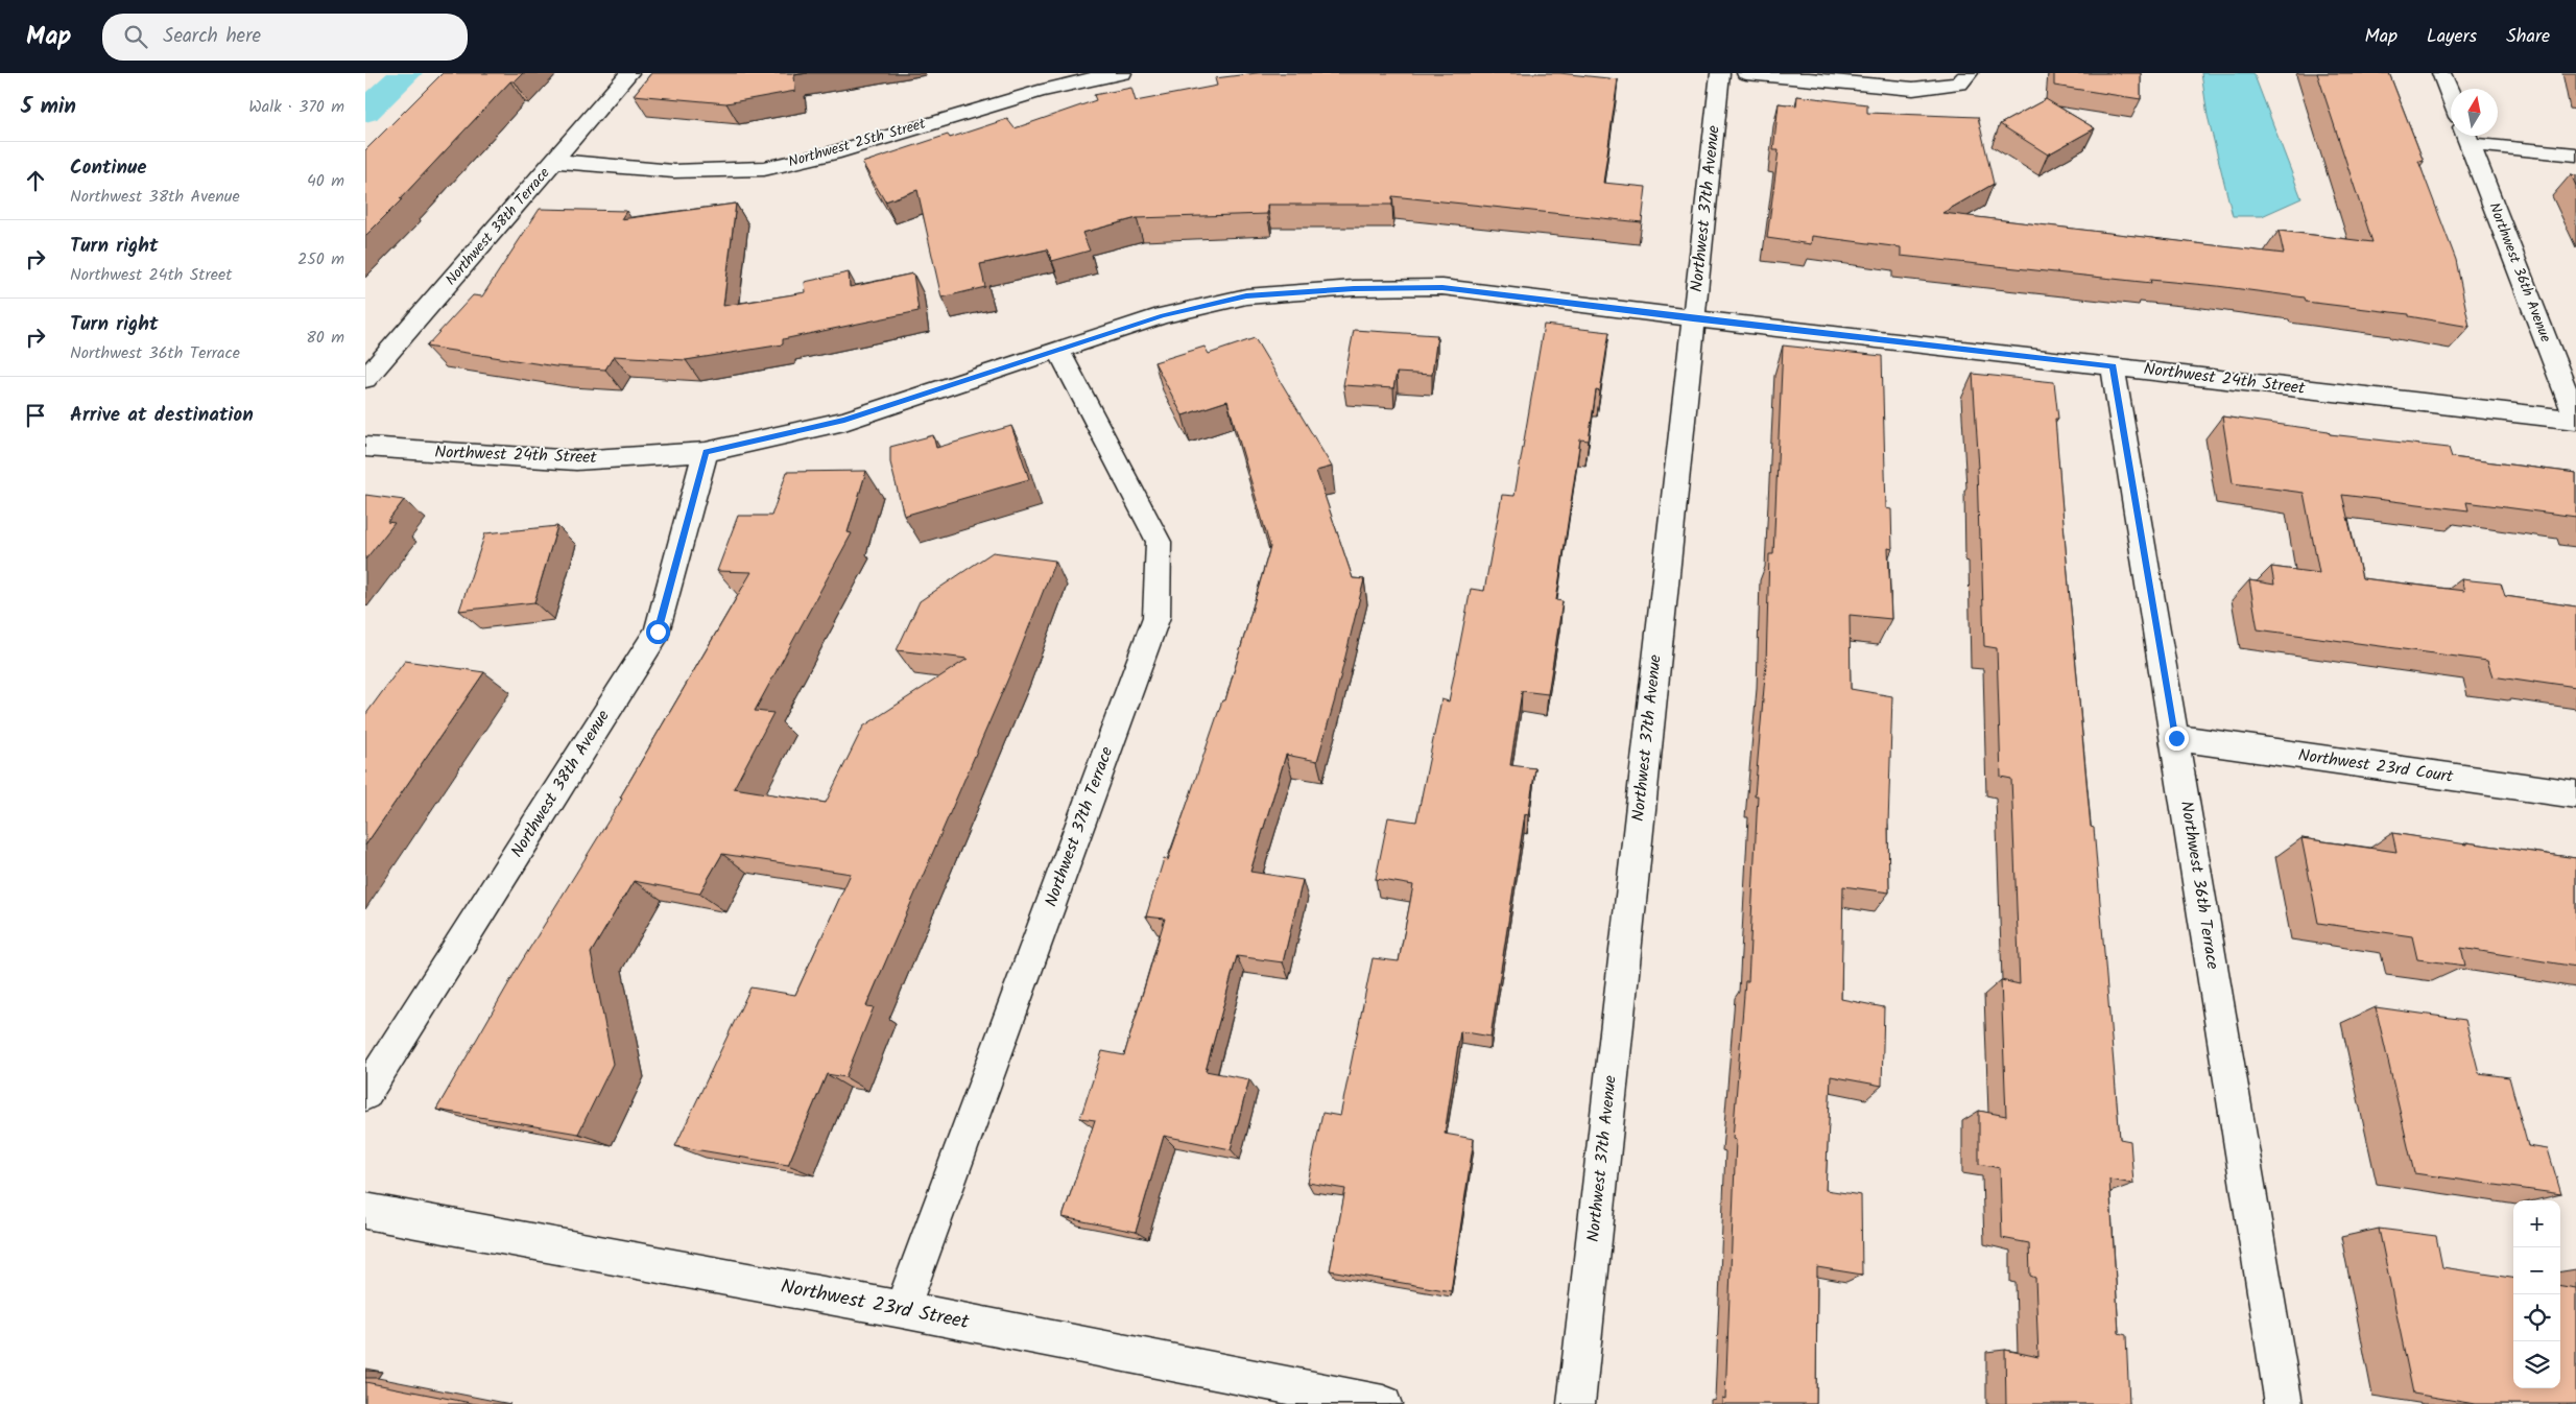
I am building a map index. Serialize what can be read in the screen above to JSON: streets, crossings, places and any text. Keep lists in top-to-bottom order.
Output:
{
  "streets": {
    "street": [
      "Northwest 25th Street",
      "Northwest 37th Avenue",
      "Northwest 38th Terrace",
      "Northwest 36th Avenue",
      "Northwest 24th Street",
      "Northwest 23rd Court",
      "Northwest 38th Avenue",
      "Northwest 37th Terrace",
      "Northwest 36th Terrace",
      "Northwest 23rd Street"
    ]
  },
  "crossings": [
    ["Northwest 25th Street", "Northwest 38th Terrace"],
    ["Northwest 37th Avenue", "Northwest 24th Street"],
    ["Northwest 36th Avenue", "Northwest 24th Street"],
    ["Northwest 24th Street", "Northwest 38th Avenue"],
    ["Northwest 24th Street", "Northwest 37th Terrace"],
    ["Northwest 24th Street", "Northwest 36th Terrace"],
    ["Northwest 23rd Court", "Northwest 36th Terrace"],
    ["Northwest 37th Terrace", "Northwest 23rd Street"]
  ],
  "north": "top",
  "page": {
    "header": "Map",
    "search": "Search here",
    "nav": ["Map", "Layers", "Share"],
    "heading": ["5 min", "Walk · 370 m"],
    "list": [
      ["Continue", "Northwest 38th Avenue", "40 m"],
      ["Turn right", "Northwest 24th Street", "250 m"],
      ["Turn right", "Northwest 36th Terrace", "80 m"],
      "Arrive at destination"
    ],
    "map_buttons": ["+", "−"]
  }
}
